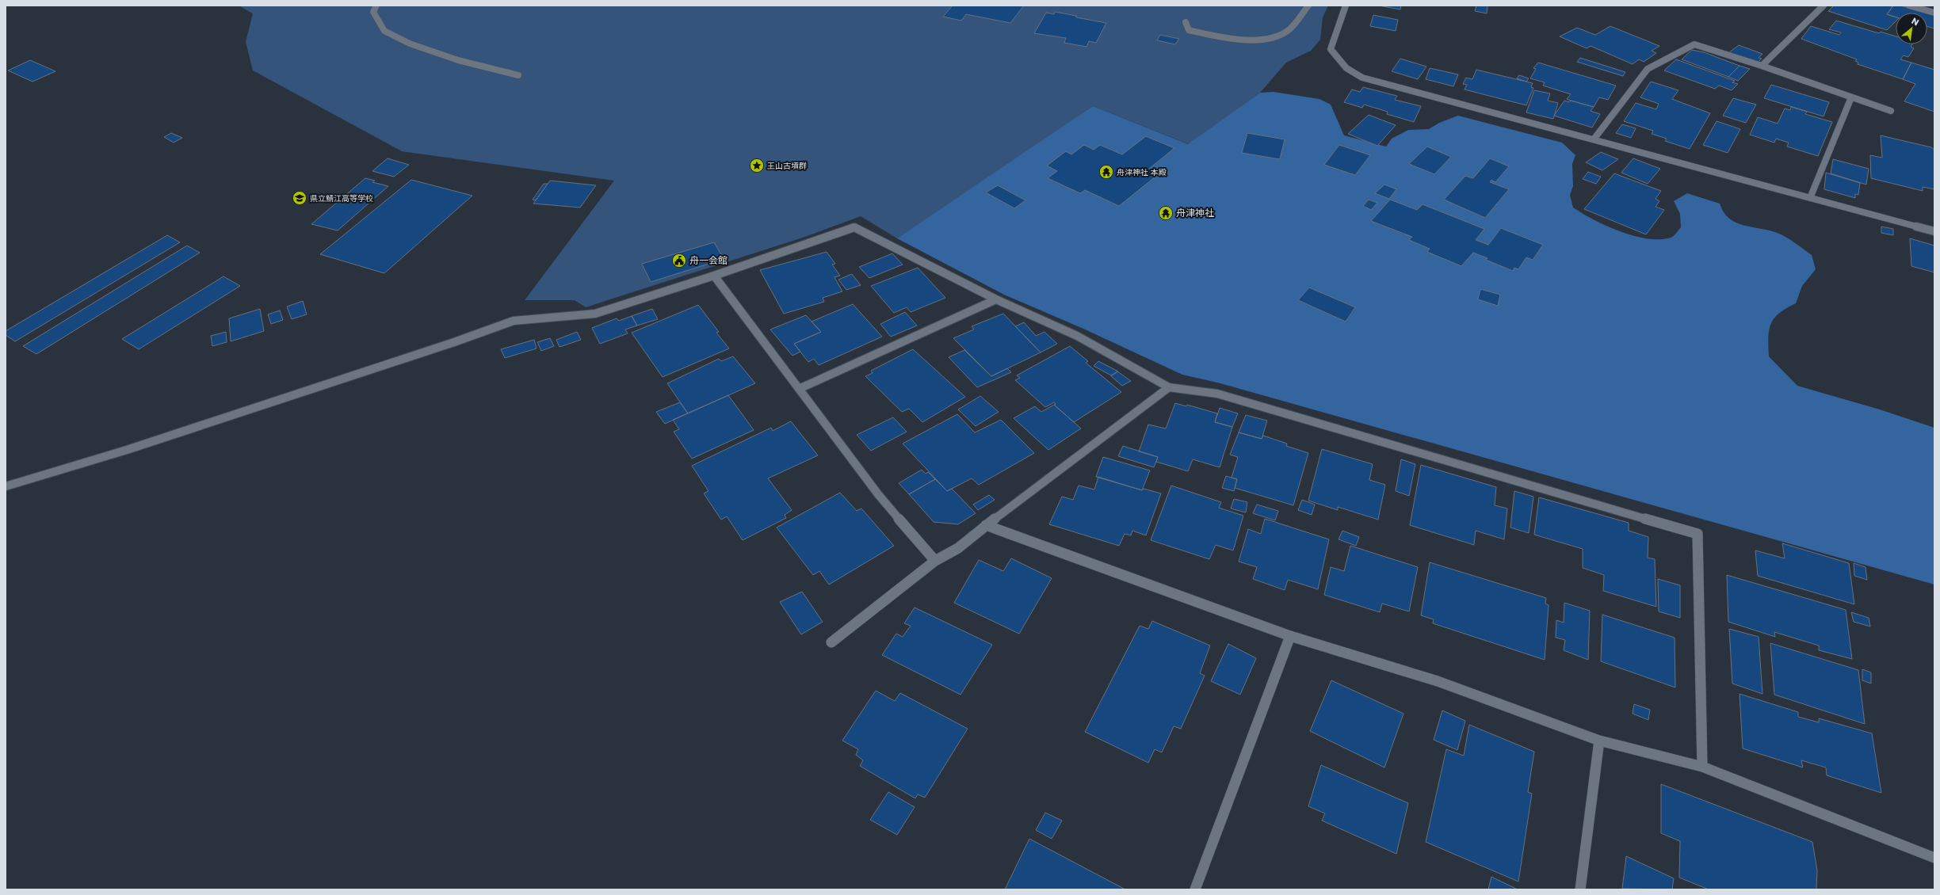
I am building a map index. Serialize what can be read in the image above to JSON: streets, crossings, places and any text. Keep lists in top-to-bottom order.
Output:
{
  "places": {
    "place": ["王山古墳群"],
    "temple": ["舟津神社 本殿", "舟津神社"],
    "school or university": ["県立鯖江高等学校"],
    "public building": ["舟一会館"]
  },
  "north": "top right"
}
